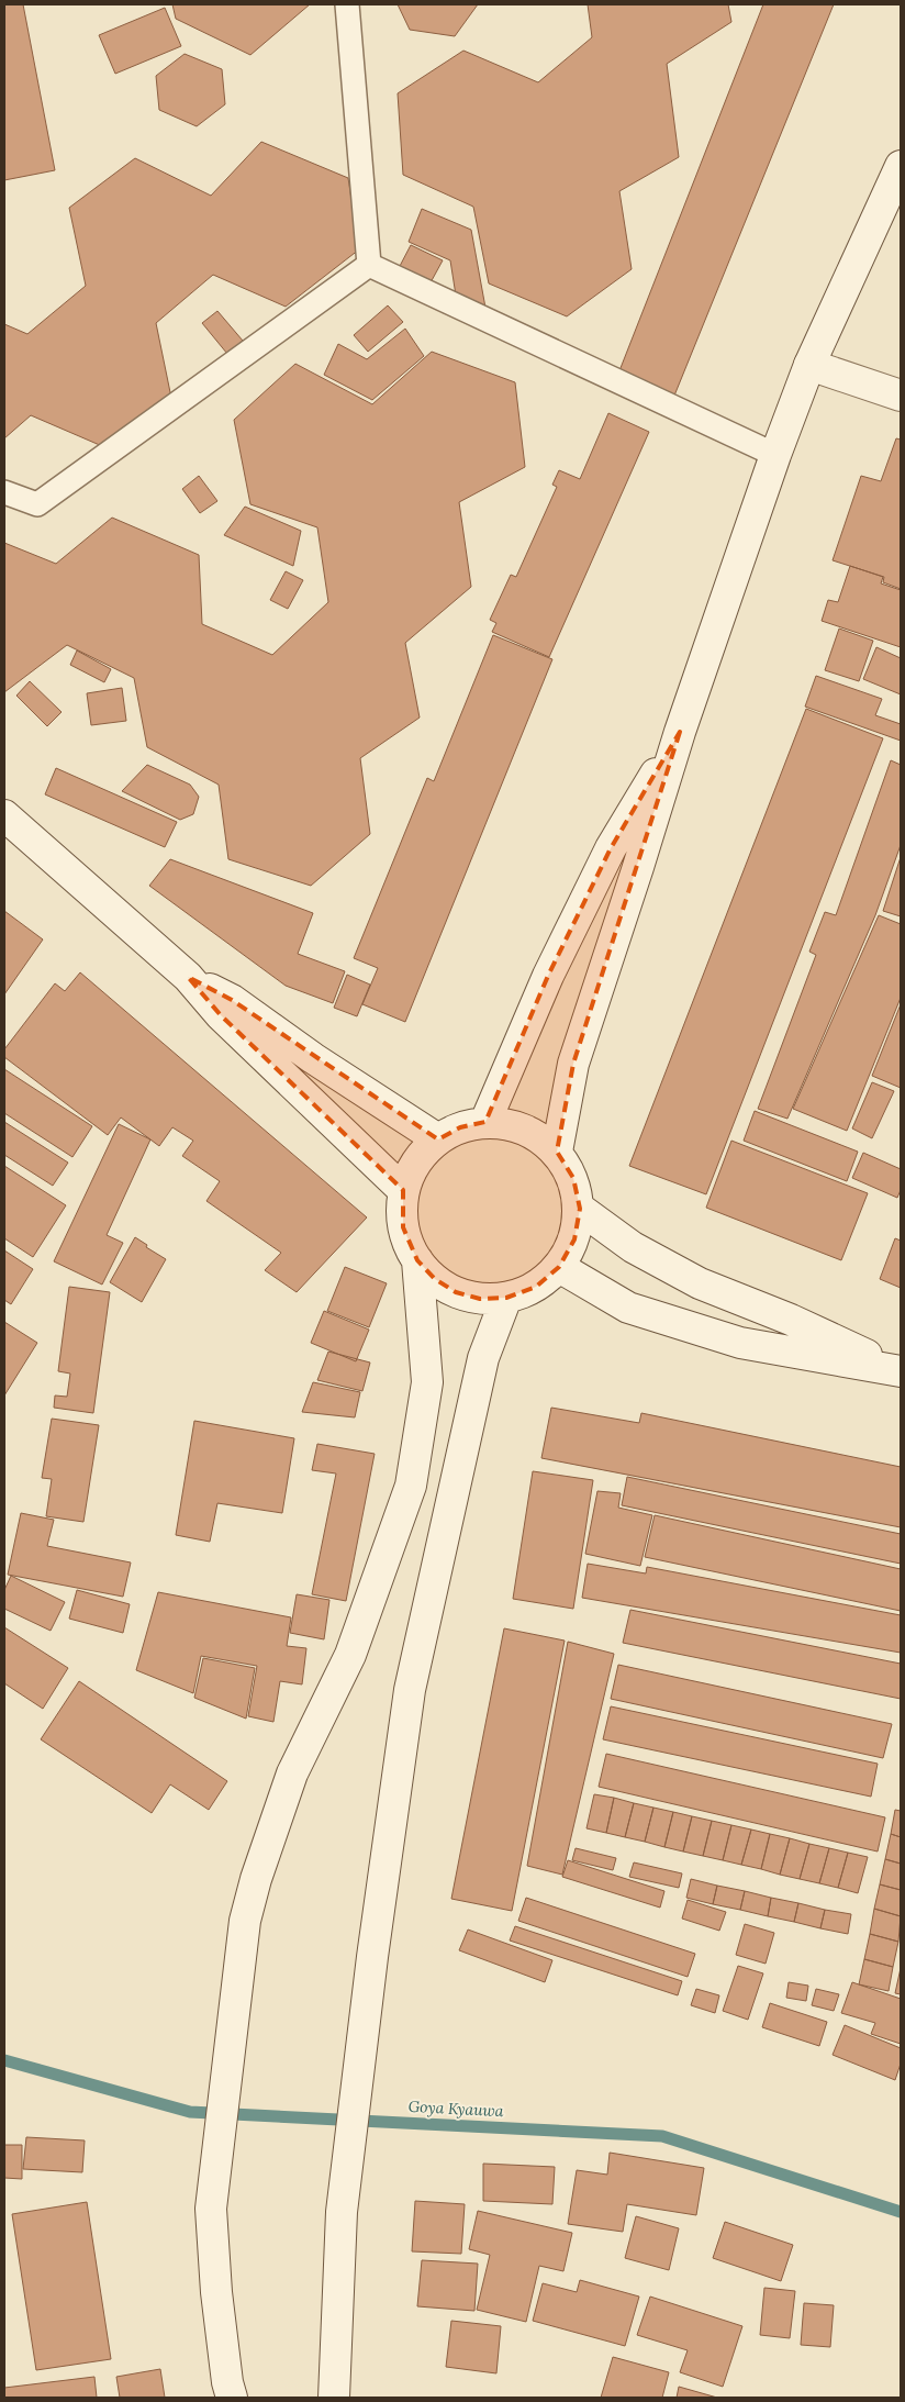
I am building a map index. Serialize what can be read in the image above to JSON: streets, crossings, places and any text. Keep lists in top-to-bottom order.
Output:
{
  "water": ["Goya Kyauwa"]
}
